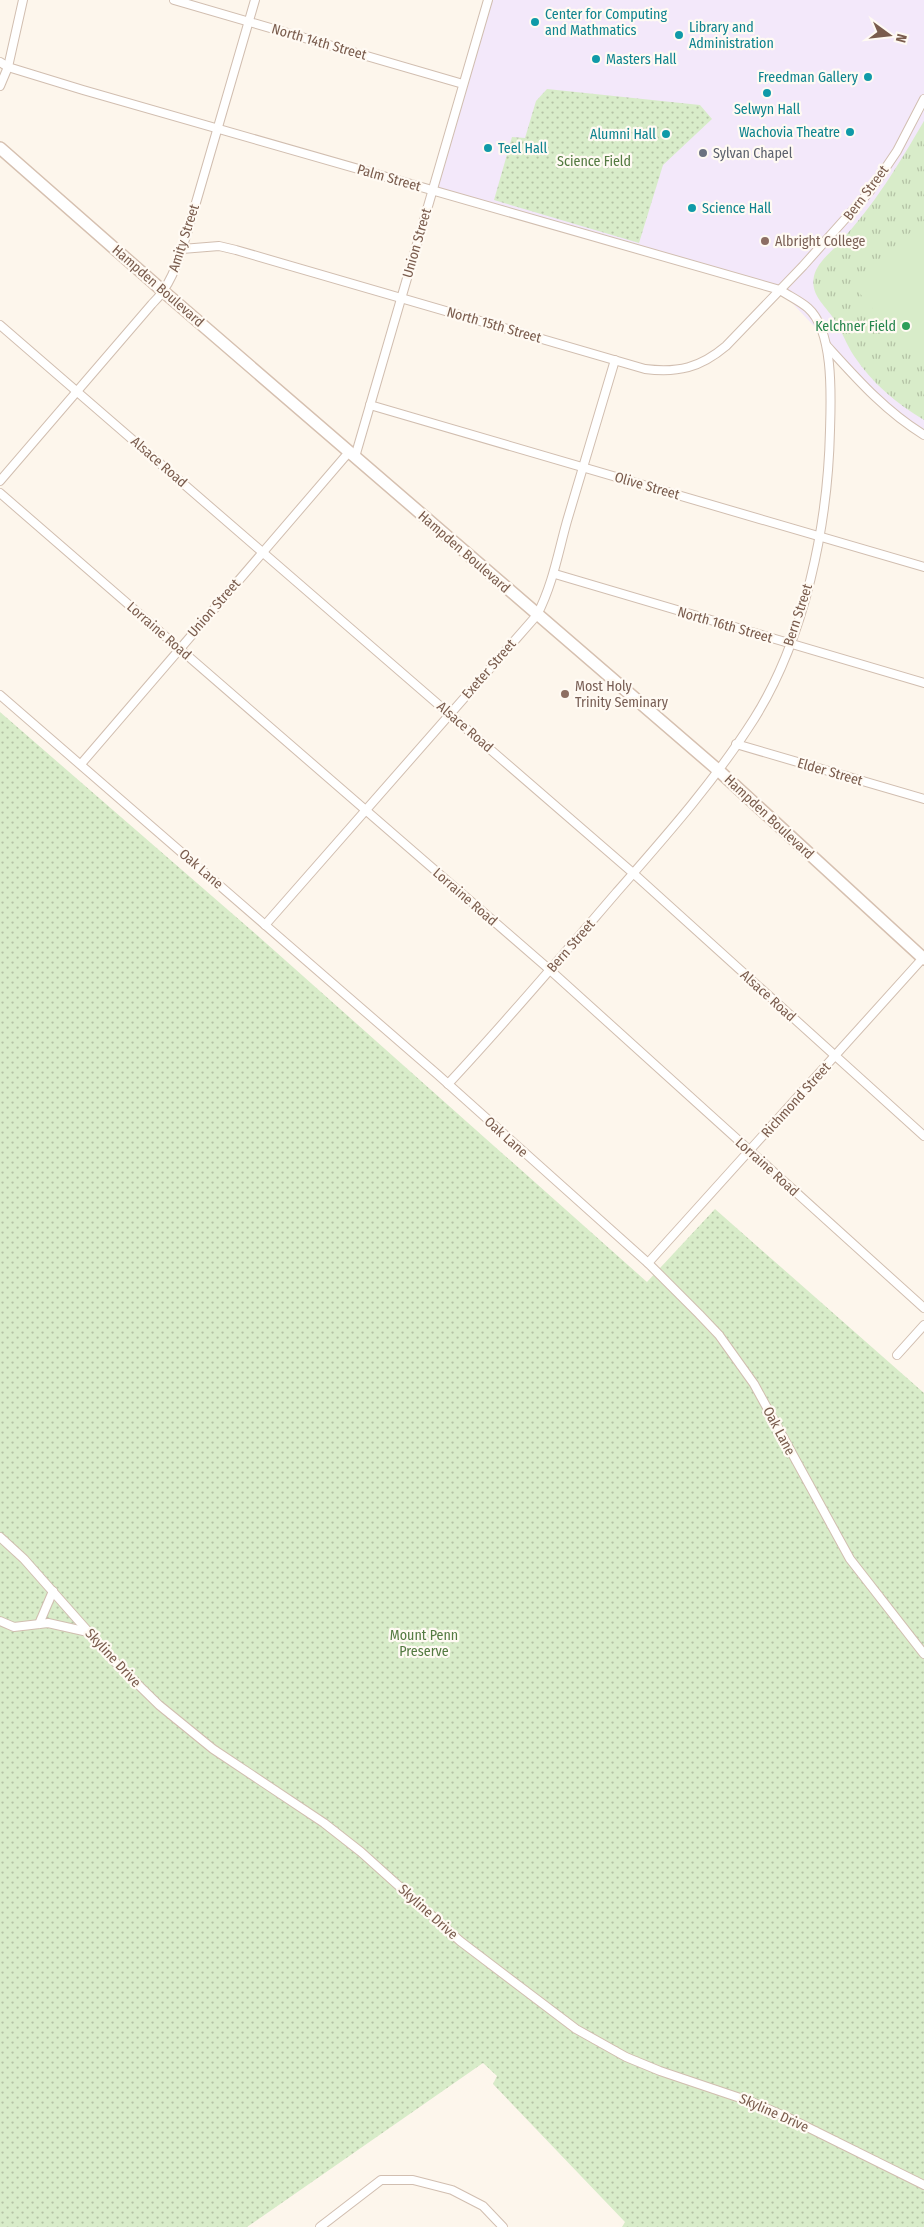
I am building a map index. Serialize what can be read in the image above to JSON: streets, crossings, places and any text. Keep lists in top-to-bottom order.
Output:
{
  "streets": {
    "main road": ["Hampden Boulevard"],
    "street": [
      "North 14th Street",
      "Palm Street",
      "Bern Street",
      "Amity Street",
      "Union Street",
      "North 15th Street",
      "Alsace Road",
      "Olive Street",
      "North 16th Street",
      "Lorraine Road",
      "Exeter Street",
      "Elder Street",
      "Oak Lane",
      "Richmond Street",
      "Skyline Drive"
    ]
  },
  "crossings": [
    ["North 14th Street", "Amity Street"],
    ["North 14th Street", "Union Street"],
    ["Palm Street", "Bern Street"],
    ["Palm Street", "Amity Street"],
    ["Palm Street", "Union Street"],
    ["Palm Street", "North 15th Street"],
    ["Bern Street", "Hampden Boulevard"],
    ["Bern Street", "North 15th Street"],
    ["Bern Street", "Alsace Road"],
    ["Bern Street", "Olive Street"],
    ["Bern Street", "North 16th Street"],
    ["Bern Street", "Lorraine Road"],
    ["Bern Street", "Elder Street"],
    ["Bern Street", "Oak Lane"],
    ["Amity Street", "Hampden Boulevard"],
    ["Amity Street", "North 15th Street"],
    ["Amity Street", "Alsace Road"],
    ["Union Street", "Hampden Boulevard"],
    ["Union Street", "North 15th Street"],
    ["Union Street", "Alsace Road"],
    ["Union Street", "Olive Street"],
    ["Union Street", "Lorraine Road"],
    ["Union Street", "Oak Lane"],
    ["Hampden Boulevard", "Exeter Street"],
    ["Hampden Boulevard", "Richmond Street"],
    ["North 15th Street", "Exeter Street"],
    ["Alsace Road", "Exeter Street"],
    ["Alsace Road", "Richmond Street"],
    ["Olive Street", "Exeter Street"],
    ["North 16th Street", "Exeter Street"],
    ["Lorraine Road", "Exeter Street"],
    ["Lorraine Road", "Richmond Street"],
    ["Exeter Street", "Oak Lane"],
    ["Oak Lane", "Richmond Street"]
  ],
  "parks": ["Science Field", "Mount Penn Preserve"],
  "places": [
    "Center for Computing and Mathmatics",
    "Library and Administration",
    "Masters Hall",
    "Freedman Gallery",
    "Selwyn Hall",
    "Wachovia Theatre",
    "Alumni Hall",
    "Teel Hall",
    "Sylvan Chapel",
    "Science Hall",
    "Albright College",
    "Kelchner Field",
    "Most Holy Trinity Seminary"
  ],
  "north": "right"
}
